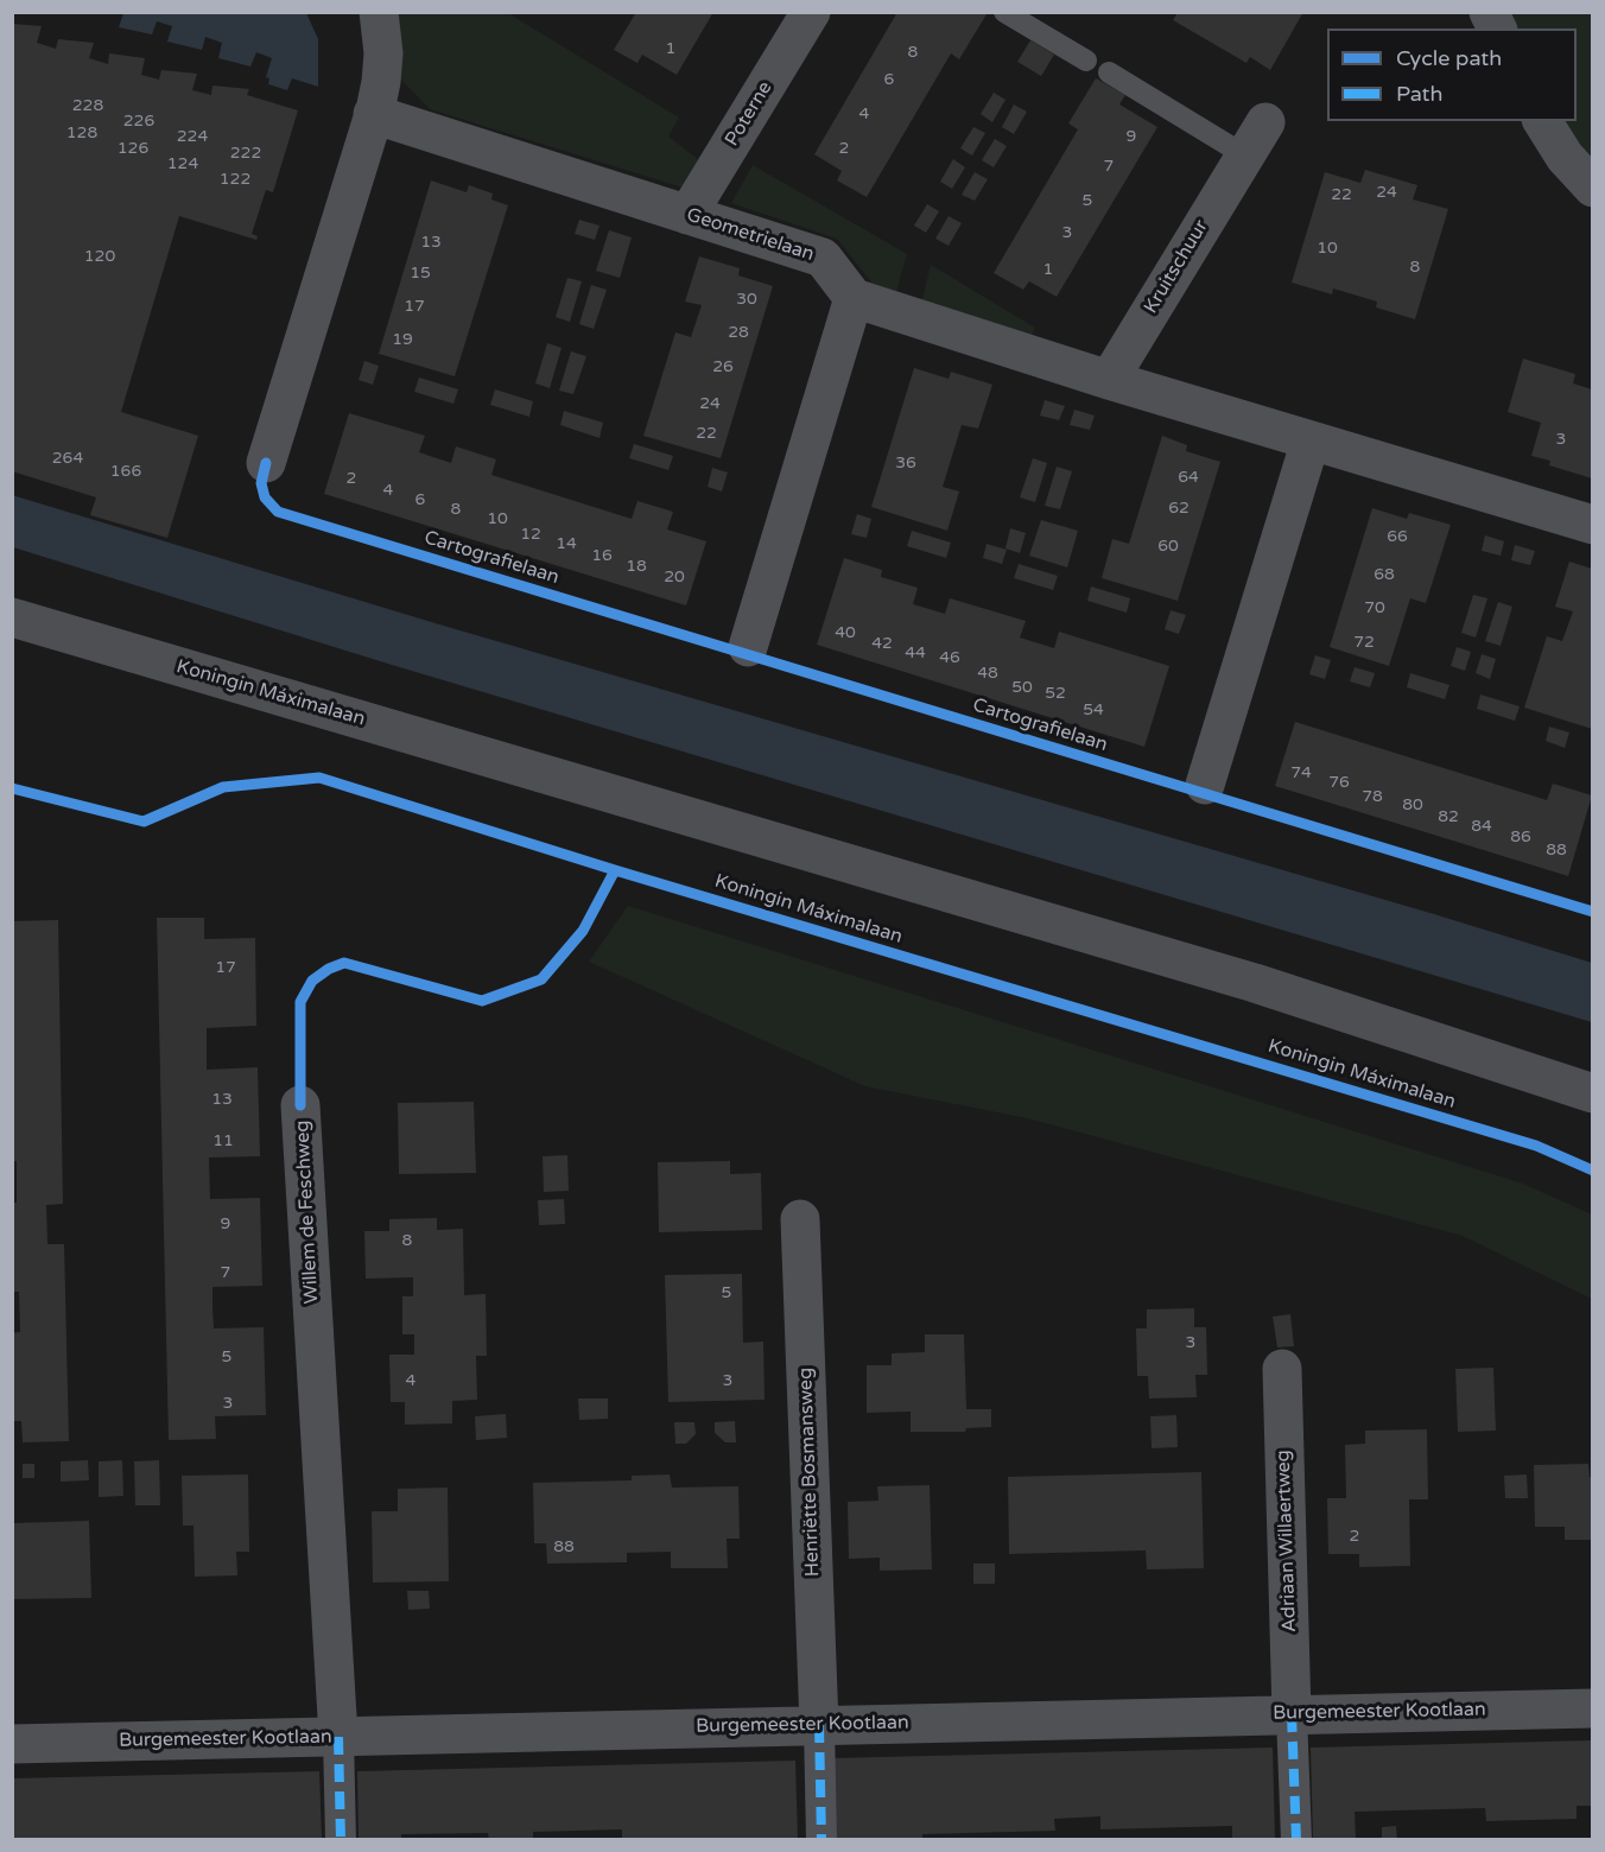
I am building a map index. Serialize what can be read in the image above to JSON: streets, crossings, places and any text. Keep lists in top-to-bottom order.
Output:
{
  "streets": {
    "main road": ["Koningin Máximalaan"],
    "street": [
      "Poterne",
      "Geometrielaan",
      "Kruitschuur",
      "Willem de Feschweg",
      "Henriëtte Bosmansweg",
      "Adriaan Willaertweg",
      "Burgemeester Kootlaan"
    ],
    "cycle path": ["Cartografielaan"]
  },
  "crossings": [
    ["Poterne", "Geometrielaan"],
    ["Willem de Feschweg", "Burgemeester Kootlaan"],
    ["Henriëtte Bosmansweg", "Burgemeester Kootlaan"],
    ["Adriaan Willaertweg", "Burgemeester Kootlaan"]
  ],
  "house_numbers": [
    "1",
    "8",
    "6",
    "228",
    "4",
    "226",
    "128",
    "224",
    "9",
    "126",
    "2",
    "222",
    "124",
    "7",
    "122",
    "24",
    "22",
    "5",
    "3",
    "13",
    "10",
    "120",
    "8",
    "1",
    "15",
    "30",
    "17",
    "28",
    "19",
    "26",
    "24",
    "22",
    "3",
    "264",
    "36",
    "166",
    "64",
    "2",
    "4",
    "6",
    "62",
    "8",
    "10",
    "12",
    "66",
    "14",
    "60",
    "16",
    "18",
    "68",
    "20",
    "70",
    "40",
    "72",
    "42",
    "44",
    "46",
    "48",
    "50",
    "52",
    "54",
    "74",
    "76",
    "78",
    "80",
    "82",
    "84",
    "86",
    "88",
    "17",
    "13",
    "11",
    "9",
    "8",
    "7",
    "5",
    "3",
    "5",
    "4",
    "3",
    "3",
    "2",
    "88"
  ],
  "legend": ["Cycle path", "Path"]
}
